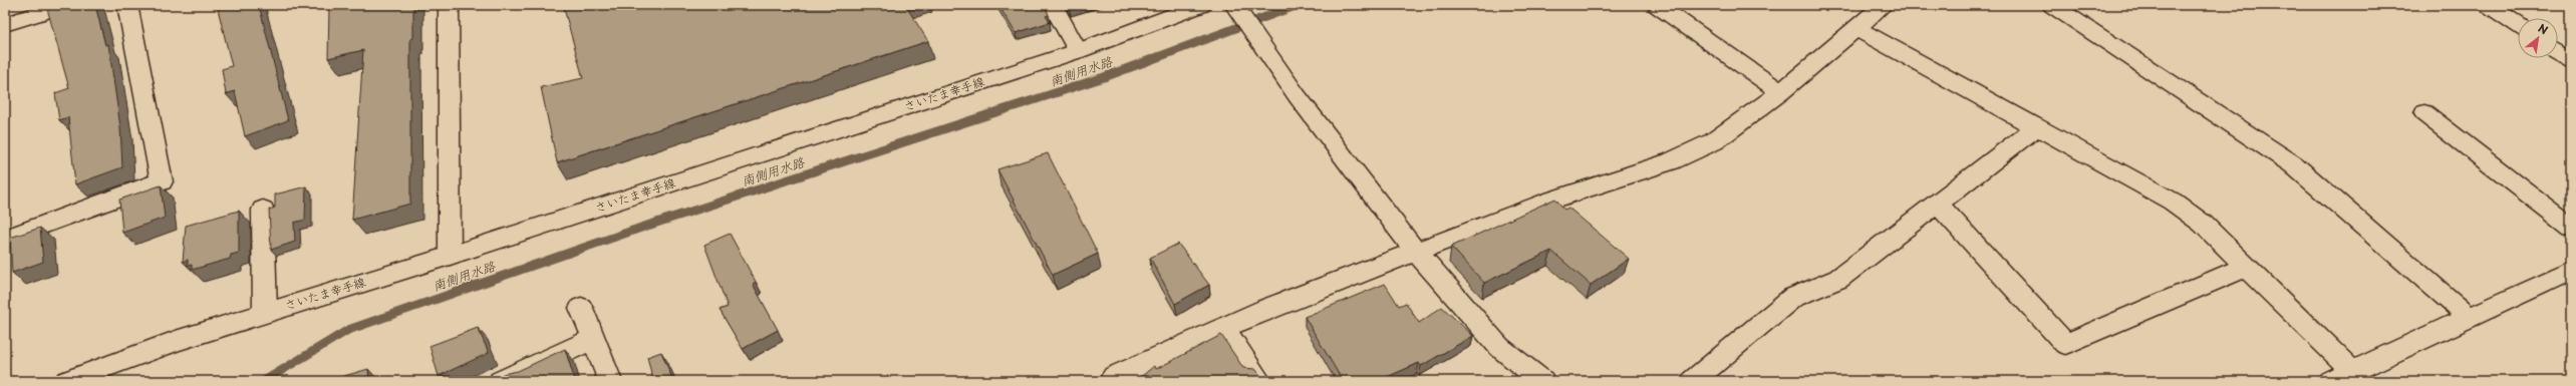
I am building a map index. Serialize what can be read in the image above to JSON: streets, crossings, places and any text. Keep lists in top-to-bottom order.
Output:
{
  "streets": {
    "street": ["さいたま幸手線"]
  },
  "water": ["南側用水路"],
  "north": "top right"
}
